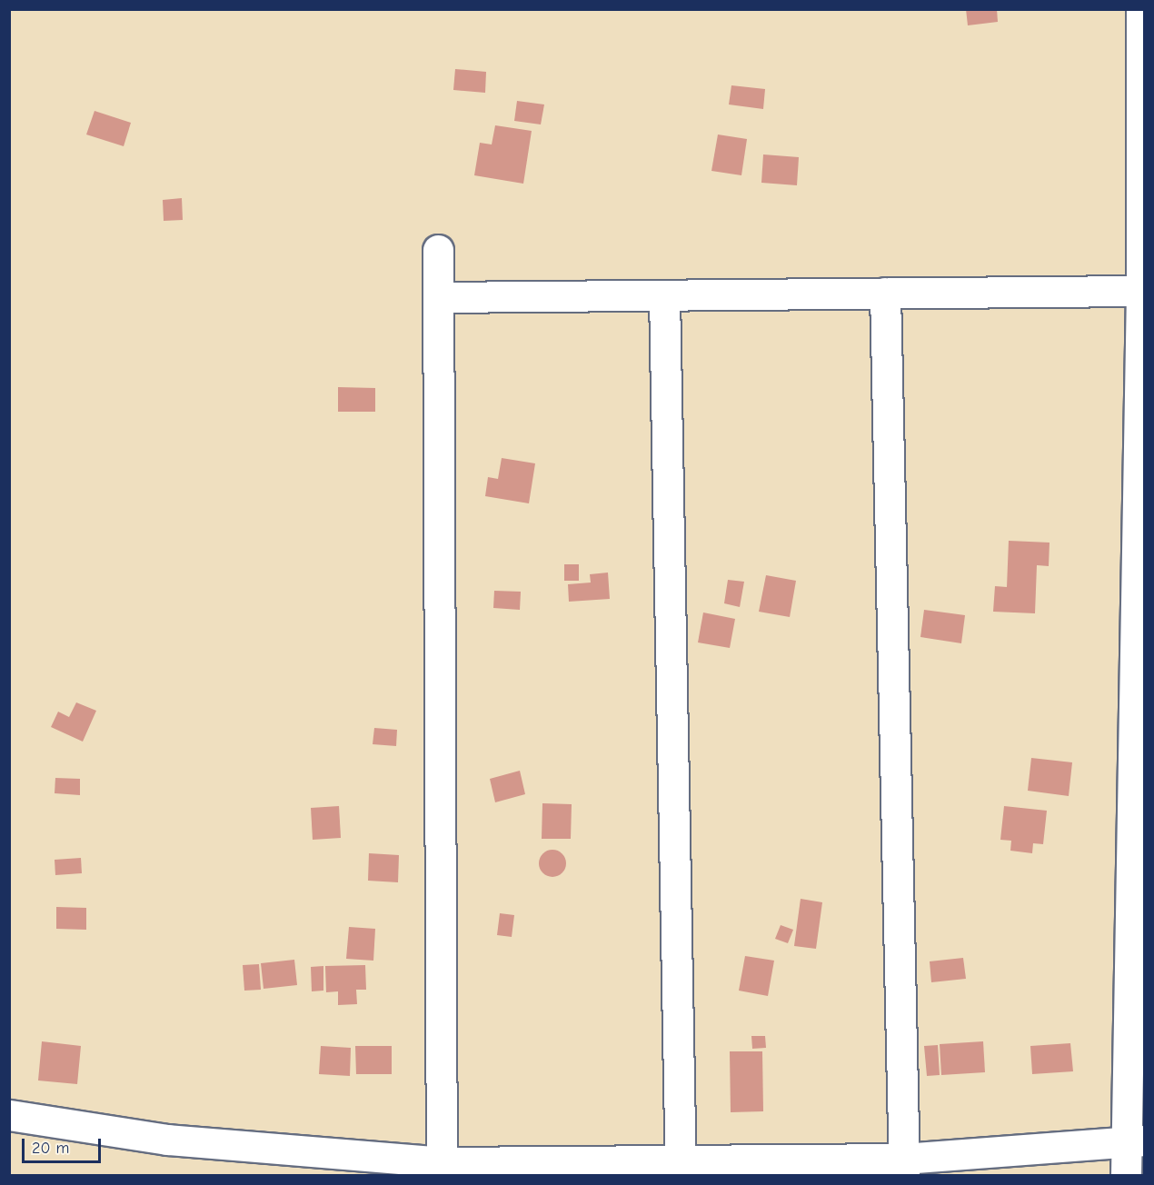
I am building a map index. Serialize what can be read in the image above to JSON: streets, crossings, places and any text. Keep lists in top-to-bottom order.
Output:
{
  "scale_bar": "20 m"
}
